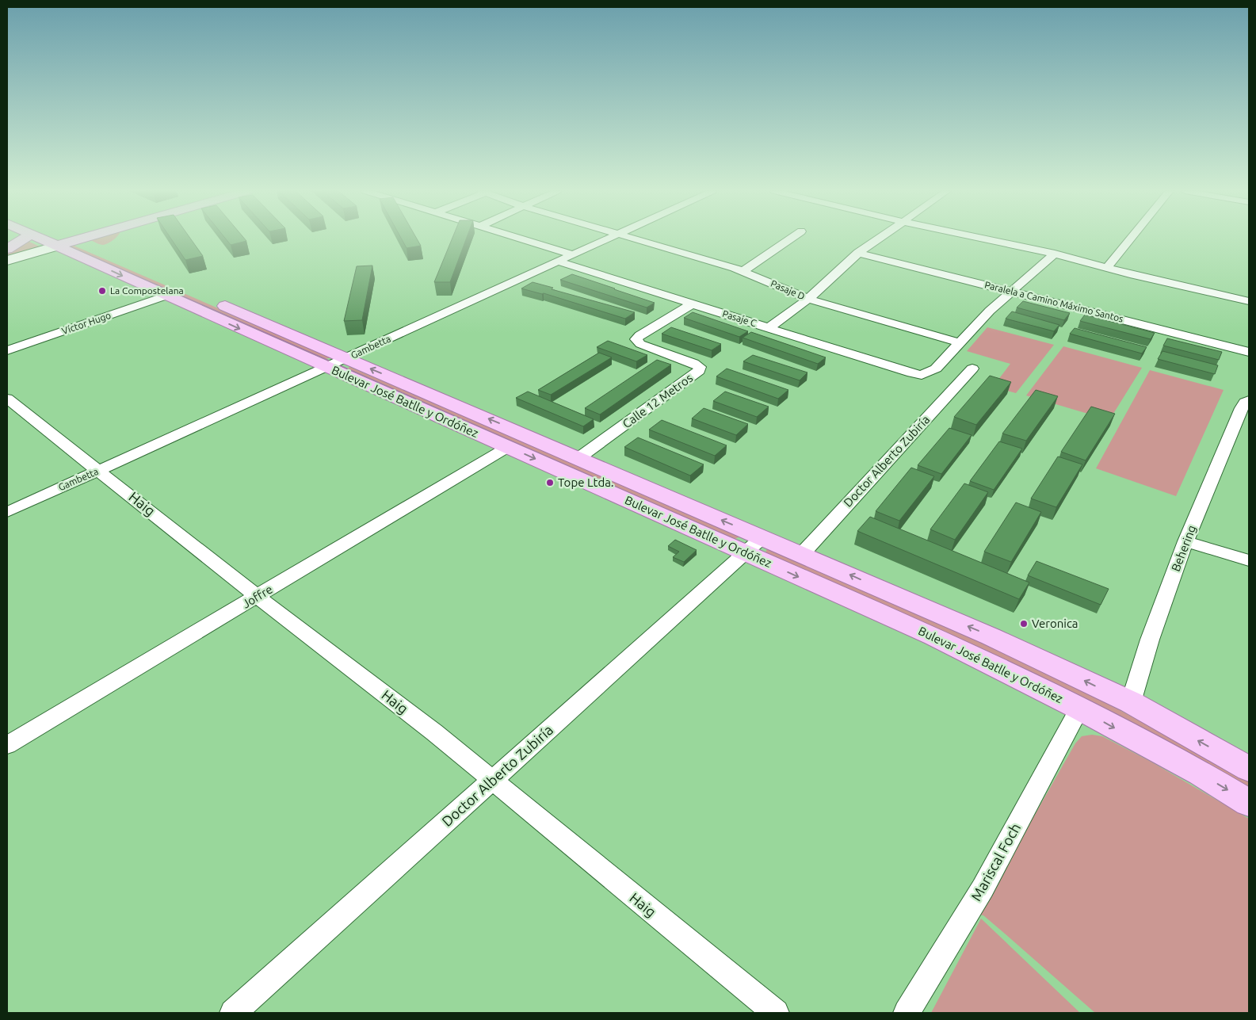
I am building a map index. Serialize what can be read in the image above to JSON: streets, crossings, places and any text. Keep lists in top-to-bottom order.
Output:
{
  "streets": {
    "main road": ["Bulevar José Batlle y Ordóñez"],
    "street": [
      "Pasaje D",
      "Paralela a Camino Máximo Santos",
      "Pasaje C",
      "Víctor Hugo",
      "Gambetta",
      "Calle 12 Metros",
      "Doctor Alberto Zubiría",
      "Haig",
      "Behering",
      "Joffre",
      "Mariscal Foch"
    ]
  },
  "crossings": [
    ["Pasaje D", "Pasaje C"],
    ["Pasaje C", "Gambetta"],
    ["Pasaje C", "Calle 12 Metros"],
    ["Víctor Hugo", "Bulevar José Batlle y Ordóñez"],
    ["Gambetta", "Bulevar José Batlle y Ordóñez"],
    ["Gambetta", "Haig"],
    ["Calle 12 Metros", "Bulevar José Batlle y Ordóñez"],
    ["Bulevar José Batlle y Ordóñez", "Doctor Alberto Zubiría"],
    ["Bulevar José Batlle y Ordóñez", "Behering"],
    ["Bulevar José Batlle y Ordóñez", "Joffre"],
    ["Bulevar José Batlle y Ordóñez", "Mariscal Foch"],
    ["Doctor Alberto Zubiría", "Haig"],
    ["Haig", "Joffre"]
  ],
  "places": ["La Compostelana", "Tope Ltda.", "Veronica"]
}
